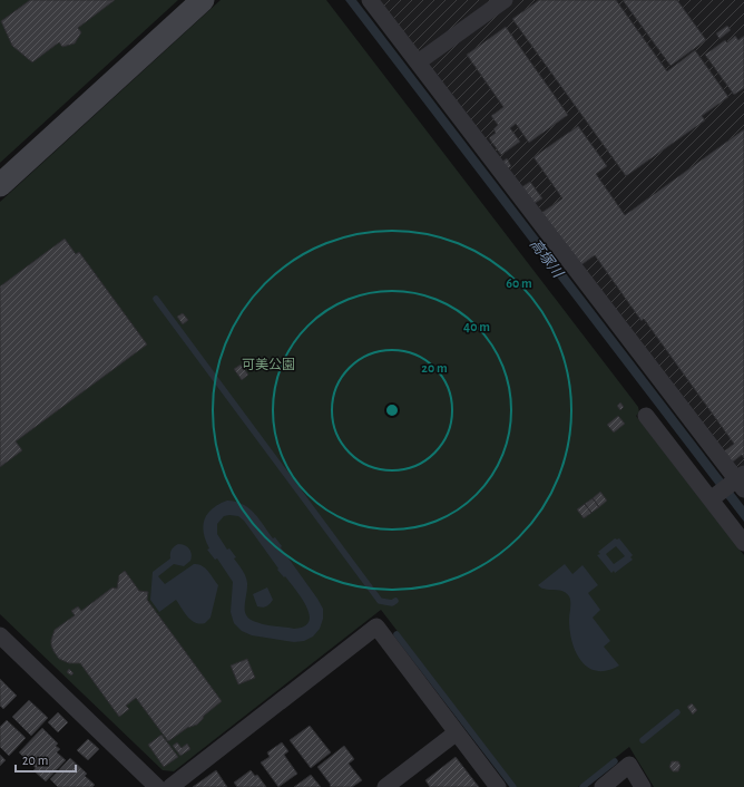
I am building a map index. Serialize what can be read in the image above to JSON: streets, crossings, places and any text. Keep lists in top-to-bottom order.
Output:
{
  "water": ["高塚川"],
  "parks": ["可美公園"],
  "scale_bar": "20 m",
  "rings": ["60 m", "40 m", "20 m"]
}
